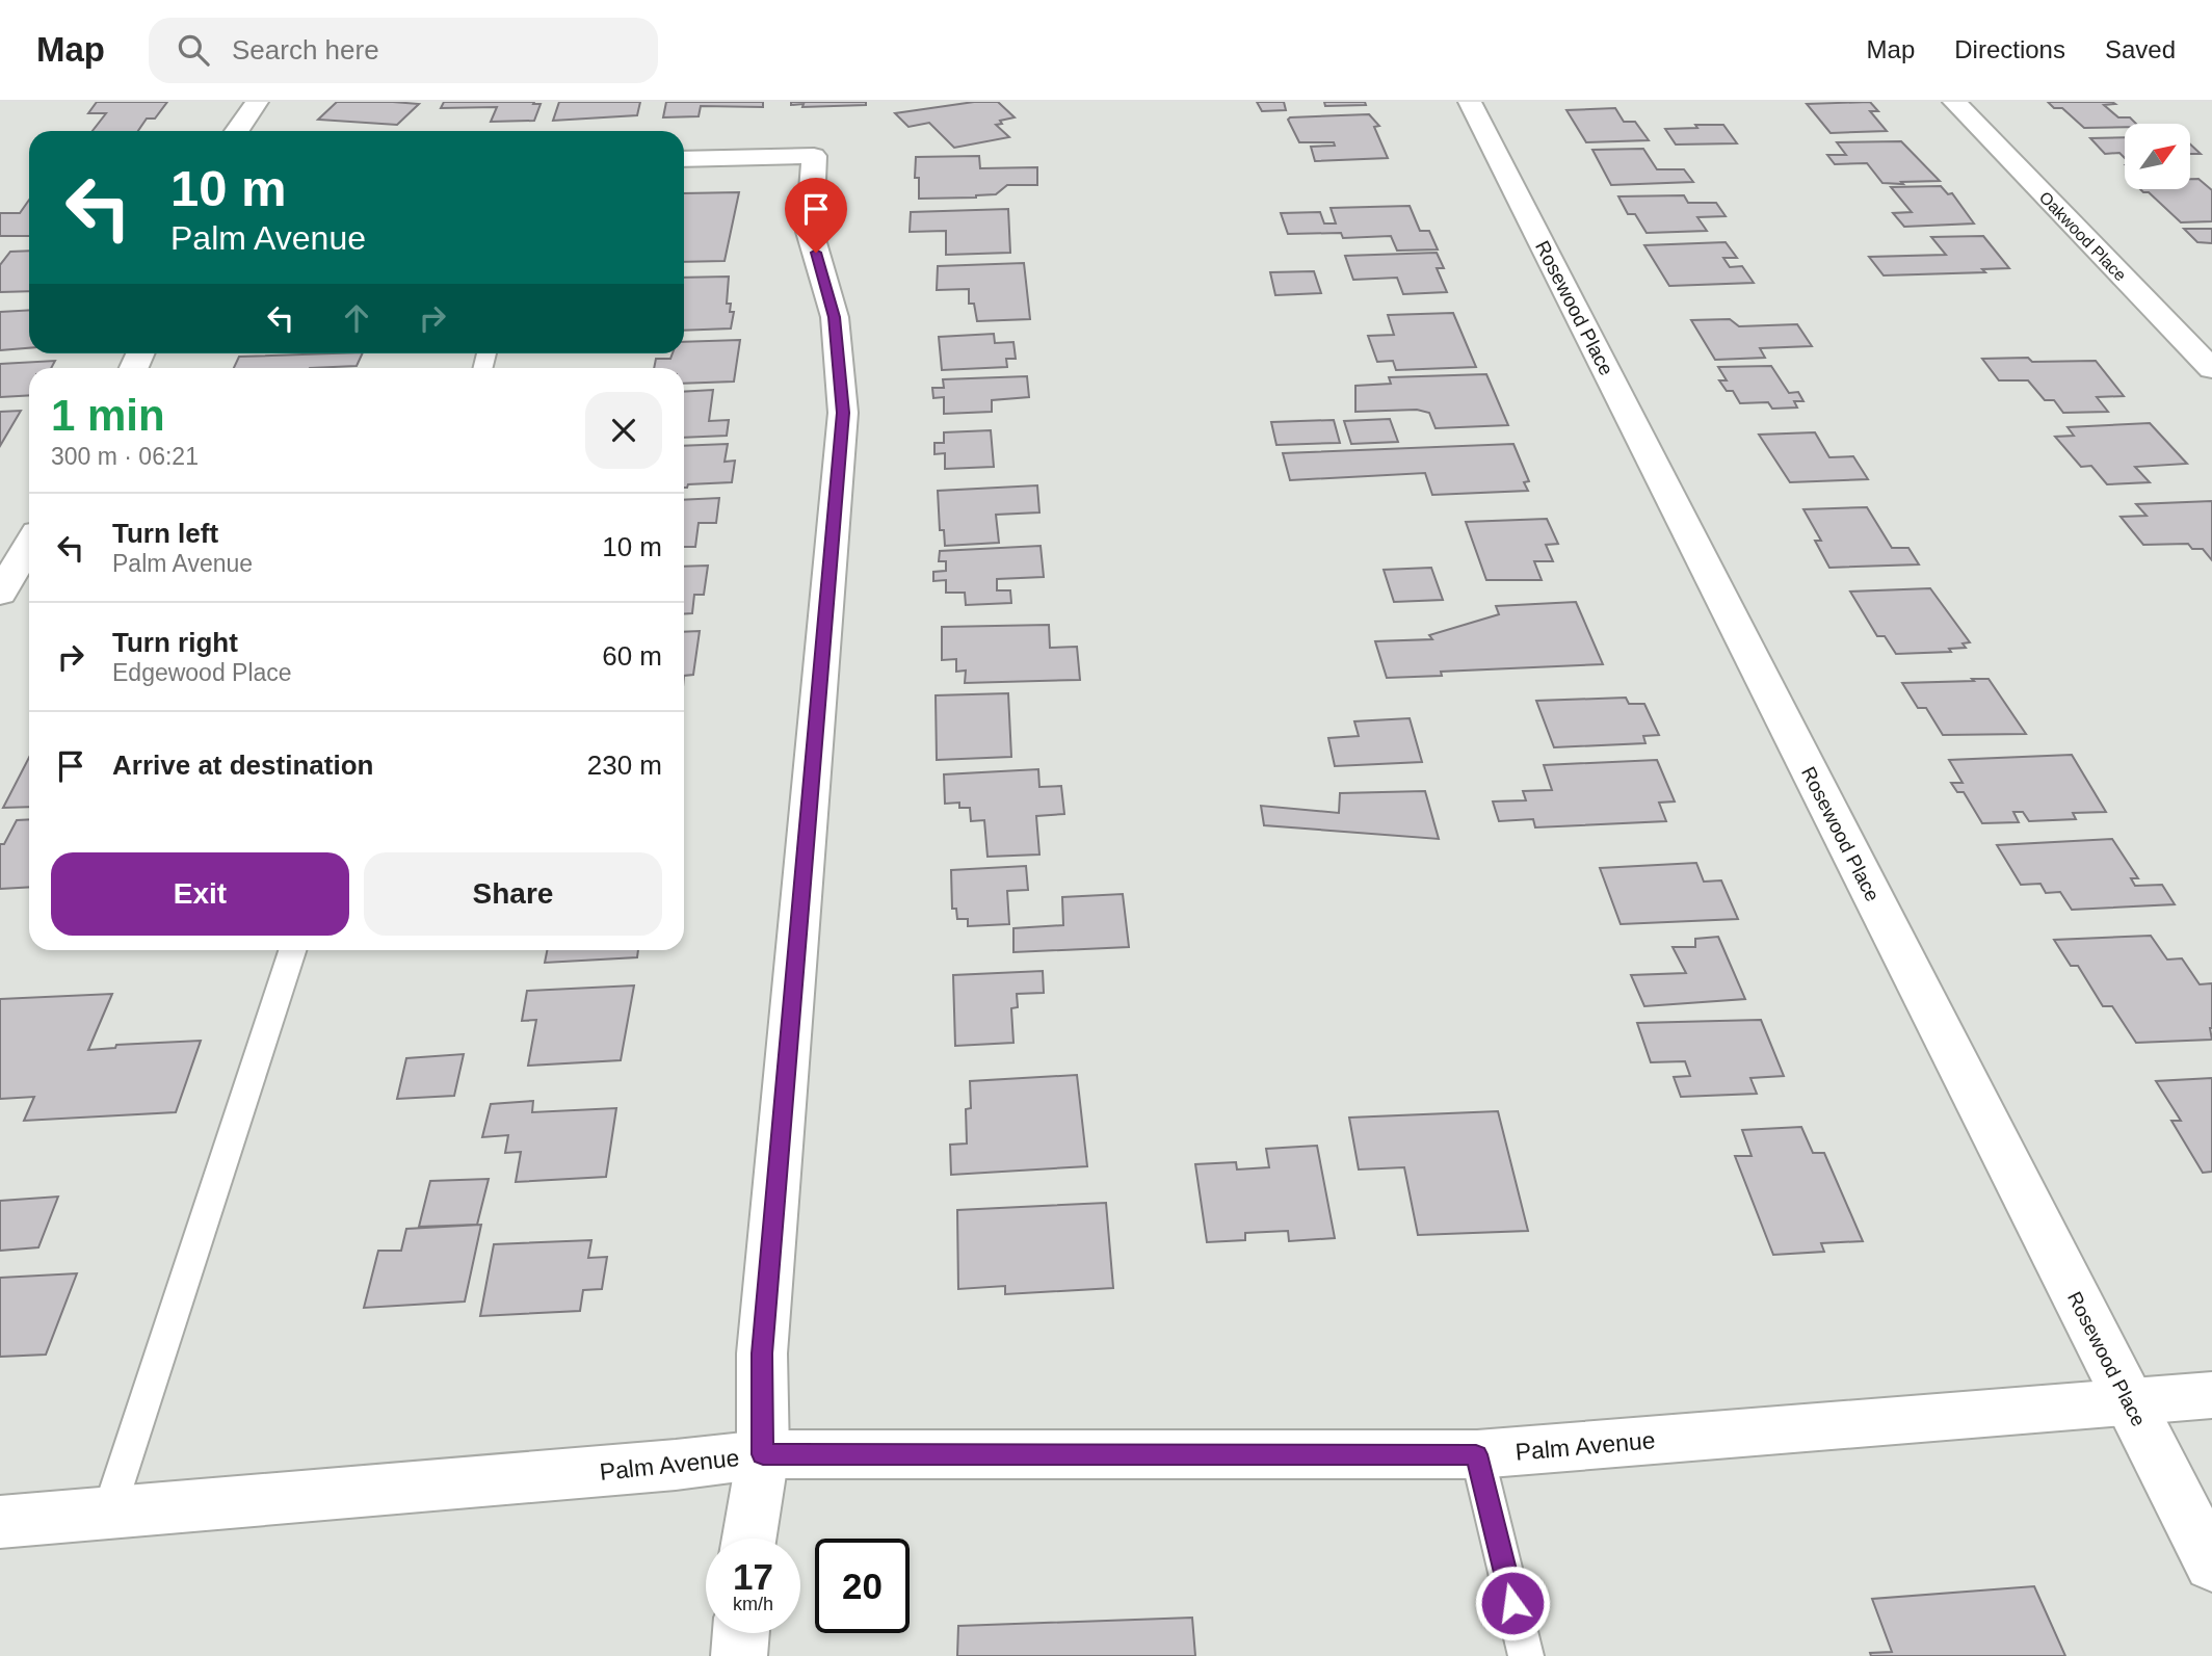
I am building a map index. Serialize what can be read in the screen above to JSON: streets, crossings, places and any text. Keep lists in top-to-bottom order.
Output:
{
  "streets": {
    "street": ["Oakwood Place", "Rosewood Place", "Palm Avenue"]
  },
  "crossings": [
    ["Rosewood Place", "Palm Avenue"]
  ],
  "north": "top right",
  "page": {
    "header": "Map",
    "search": "Search here",
    "nav": ["Map", "Directions", "Saved"],
    "turn": ["10 m", "Palm Avenue"],
    "heading": ["1 min", "300 m · 06:21"],
    "list": [
      {
        "name": "Turn left",
        "note": "Palm Avenue",
        "value": "10 m"
      },
      {
        "name": "Turn right",
        "note": "Edgewood Place",
        "value": "60 m"
      },
      {
        "name": "Arrive at destination",
        "value": "230 m"
      }
    ],
    "buttons": ["Exit", "Share"],
    "speed": "17 km/h",
    "limit": "20"
  }
}
